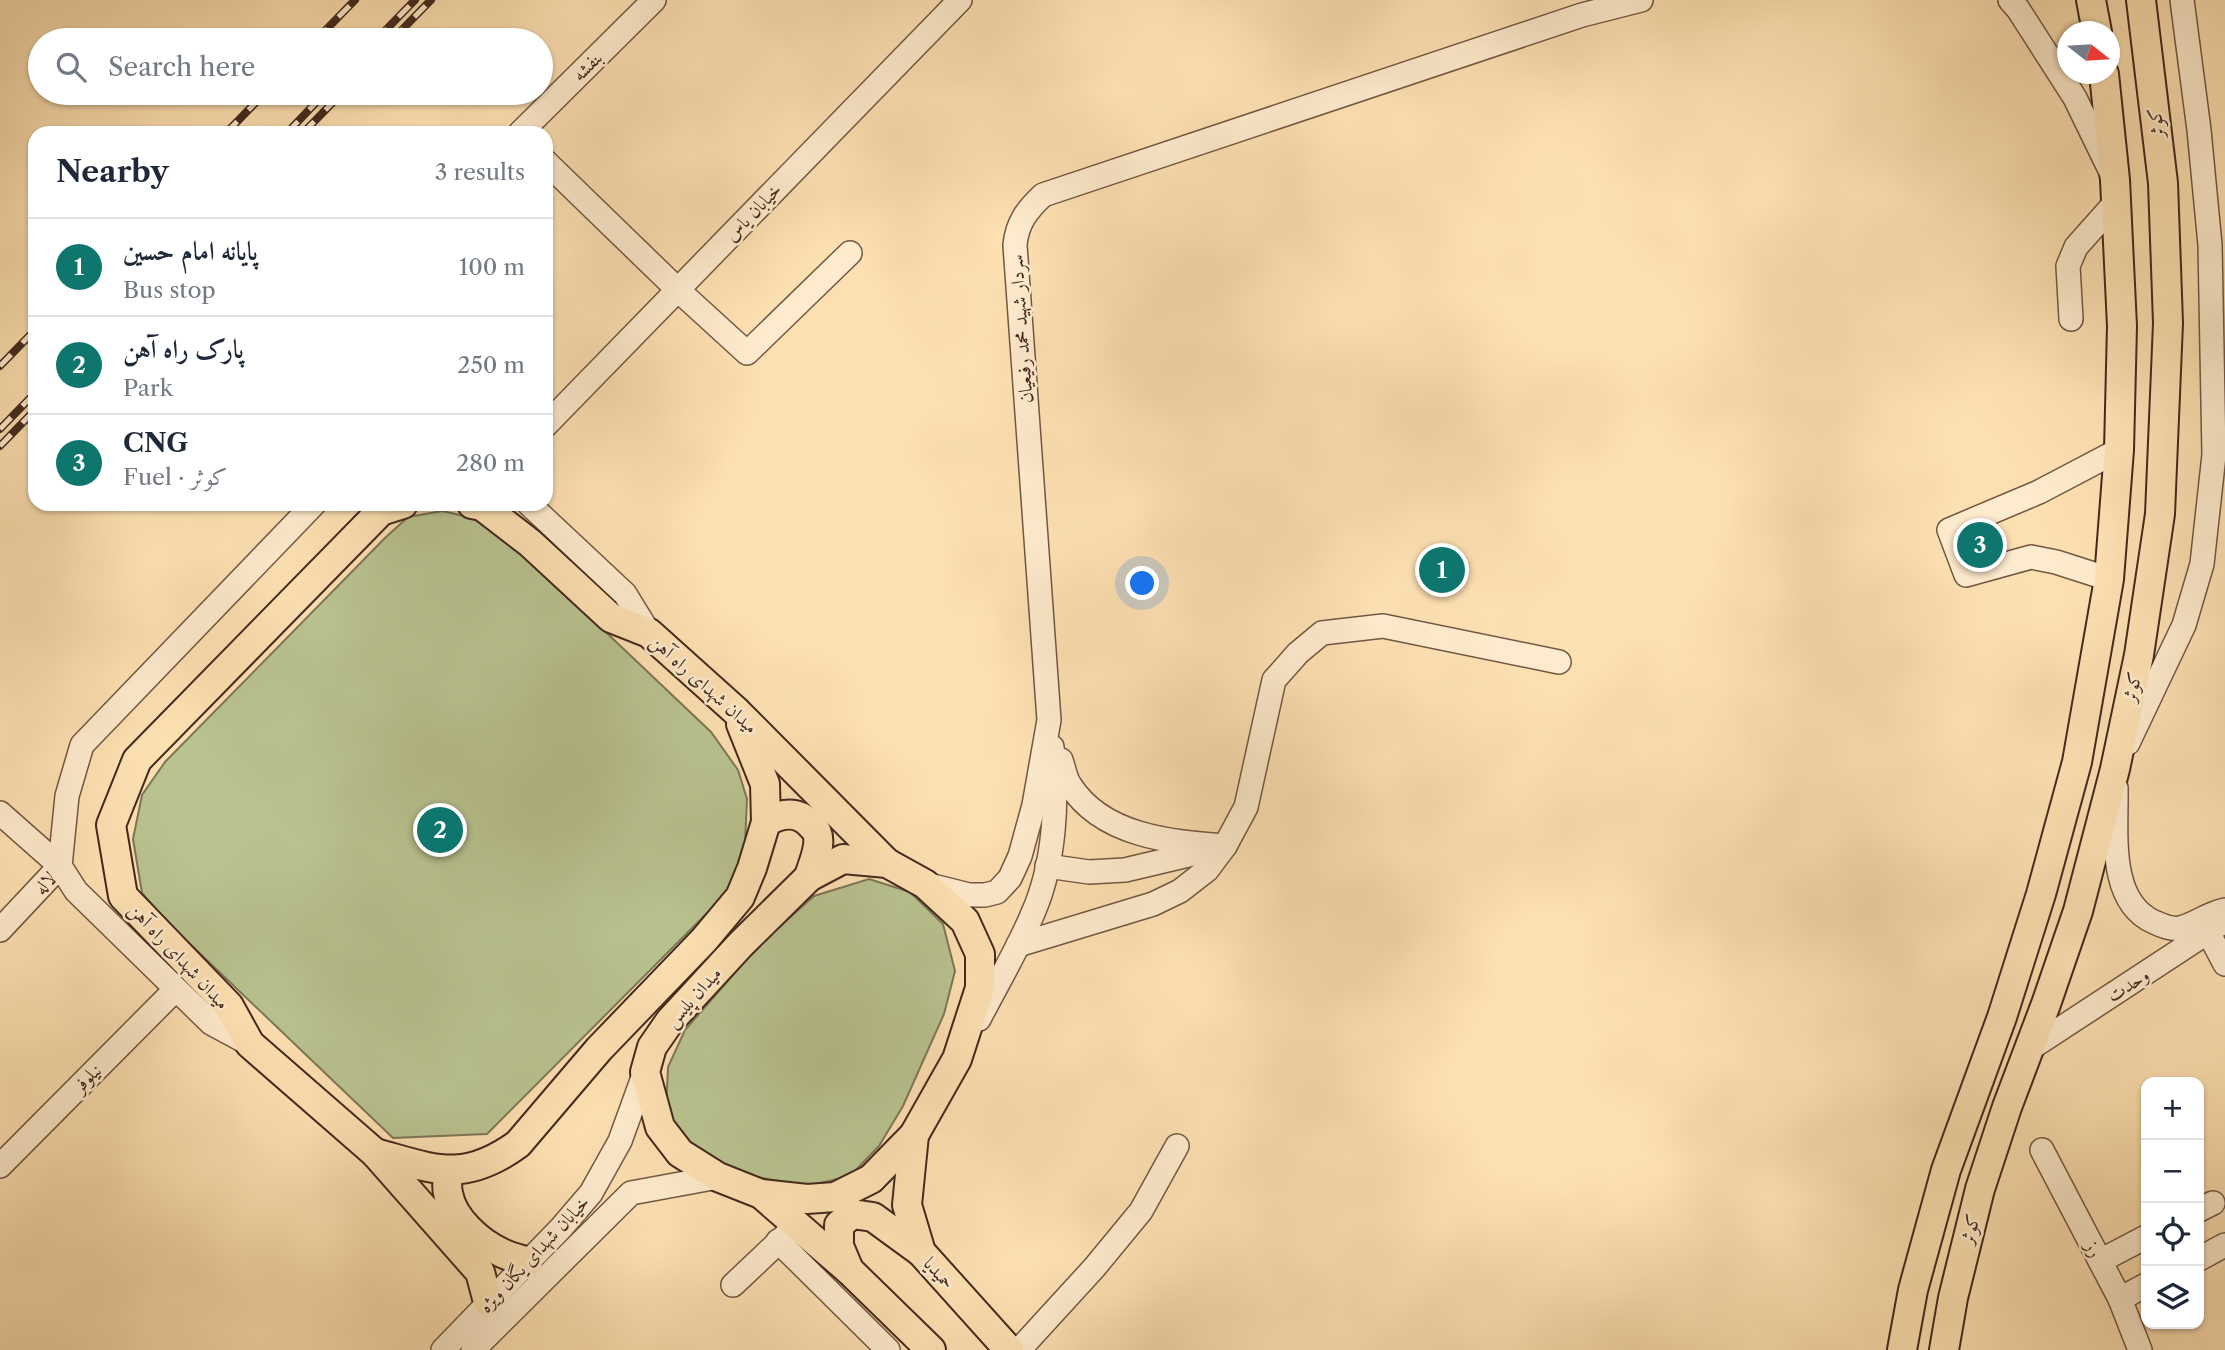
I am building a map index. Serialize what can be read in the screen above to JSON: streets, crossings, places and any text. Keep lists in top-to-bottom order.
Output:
{
  "streets": {
    "main road": [
      "کوثر",
      "میدان شهدای راه آهن",
      "میدان پلیس",
      "حمیدیا"
    ],
    "street": [
      "بنفشه",
      "خیابان یاس",
      "سردار شهید محمد رفیعیان",
      "لاله",
      "وحدت",
      "نیلوفر",
      "رز",
      "خیابان شهدای یگان ویژه"
    ]
  },
  "crossings": [
    ["کوثر", "وحدت"],
    ["سردار شهید محمد رفیعیان", "میدان پلیس"],
    ["میدان شهدای راه آهن", "میدان پلیس"],
    ["میدان شهدای راه آهن", "خیابان شهدای یگان ویژه"],
    ["میدان پلیس", "خیابان شهدای یگان ویژه"],
    ["میدان پلیس", "حمیدیا"]
  ],
  "north": "right",
  "page": {
    "search": "Search here",
    "heading": ["Nearby", "3 results"],
    "list": [
      {
        "mark": "1",
        "name": "پایانه امام حسین",
        "note": "Bus stop",
        "value": "100 m"
      },
      {
        "mark": "2",
        "name": "پارک راه آهن",
        "note": "Park",
        "value": "250 m"
      },
      {
        "mark": "3",
        "name": "CNG",
        "note": "Fuel · کوثر",
        "value": "280 m"
      }
    ],
    "pins": ["3", "1", "2"],
    "map_buttons": ["+", "−"]
  }
}
